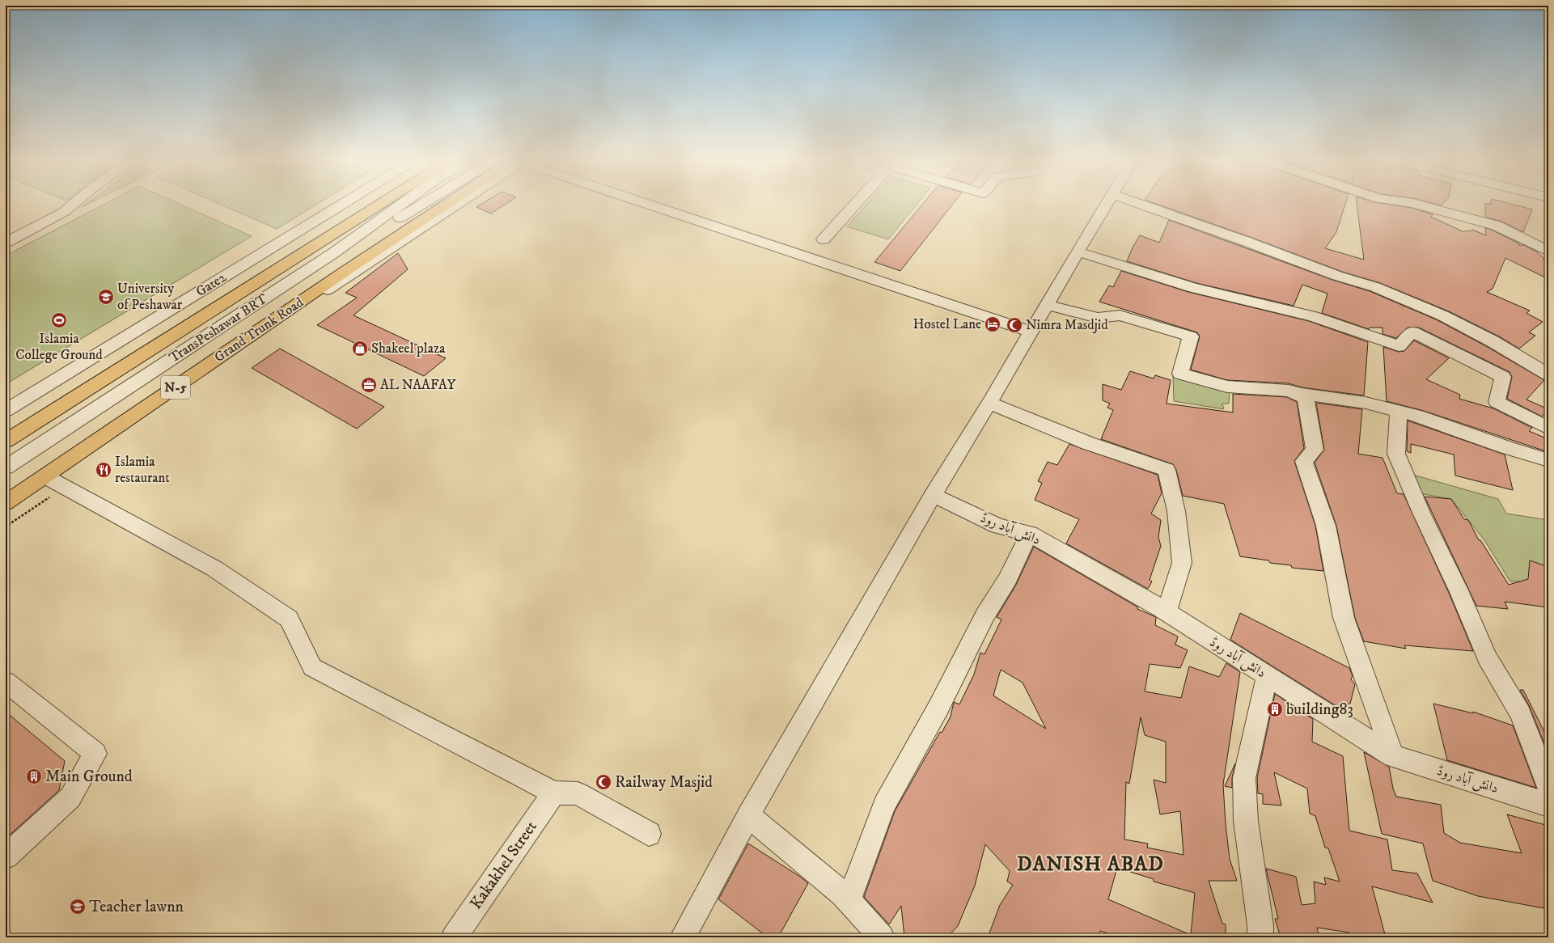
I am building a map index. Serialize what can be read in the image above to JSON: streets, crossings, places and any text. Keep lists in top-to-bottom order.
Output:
{
  "streets": {
    "highway": ["Grand Trunk Road", "N-5"],
    "street": [
      "Gate2",
      "TransPeshawar BRT",
      "دانش آباد روڈ",
      "Kakakhel Street"
    ]
  },
  "districts": ["DANISH ABAD"],
  "places": {
    "school or university": ["University of Peshawar", "Teacher lawnn"],
    "sports": ["Islamia College Ground"],
    "hotel": ["Hostel Lane"],
    "mosque": ["Nimra Masdjid", "Railway Masjid"],
    "shop": ["Shakeel plaza"],
    "office": ["AL NAAFAY"],
    "restaurant": ["Islamia restaurant"],
    "building": ["building83", "Main Ground"]
  }
}
